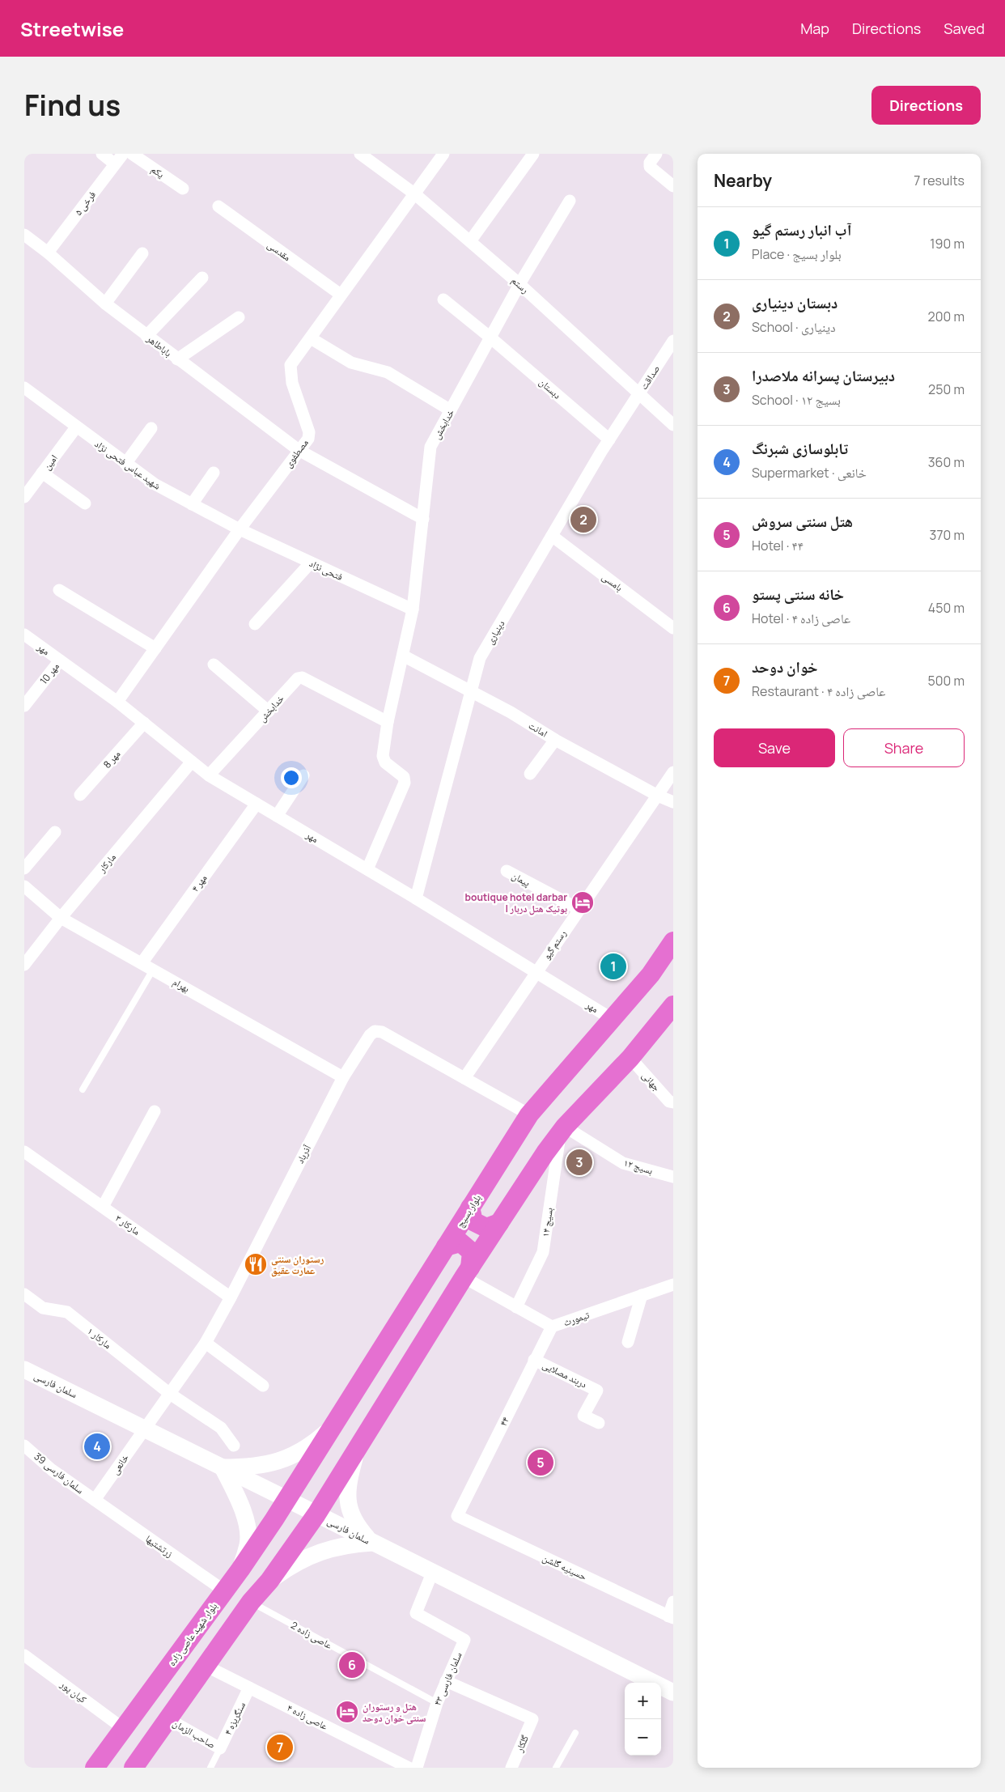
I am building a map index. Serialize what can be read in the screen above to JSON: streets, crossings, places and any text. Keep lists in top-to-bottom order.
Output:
{
  "streets": {
    "main road": ["بلوار بسیج", "سلمان فارسی", "بلوار شهید عاصی زاده"],
    "street": [
      "یکم",
      "فرخی ۵",
      "مقدسی",
      "رستم",
      "باباطاهر",
      "صداقت",
      "دبستان",
      "خدابخش",
      "مصطفوی",
      "امین",
      "شهید عباس فتحی نژاد",
      "فتحی نژاد",
      "بامسی",
      "دینیاری",
      "مهر",
      "مهر 10",
      "امانت",
      "مهر 8",
      "مارکار",
      "پیمان",
      "مهر ۴",
      "رستم گیو",
      "بهرام",
      "جهانی",
      "آذرباد",
      "بسیج ۱۲",
      "بسیج ۱۴",
      "مارکار ۳",
      "تیمورث",
      "مارکار ۱",
      "دربند مصلایی",
      "۴۴",
      "خانعی",
      "سلمان فارسی 39",
      "زرتشتیها",
      "حسینیه گلشن",
      "سلمان فارسی ۴۳",
      "کیان پور",
      "عاصی زاده ۴",
      "سنگریزه ۴",
      "صاحب الزمان",
      "گلکار"
    ],
    "lane": ["عاصی زاده 2"]
  },
  "crossings": [
    ["فرخی ۵", "باباطاهر"],
    ["مقدسی", "مصطفوی"],
    ["رستم", "صداقت"],
    ["رستم", "خدابخش"],
    ["رستم", "مصطفوی"],
    ["رستم", "دینیاری"],
    ["باباطاهر", "خدابخش"],
    ["باباطاهر", "مصطفوی"],
    ["صداقت", "دینیاری"],
    ["دبستان", "خدابخش"],
    ["دبستان", "دینیاری"],
    ["خدابخش", "فتحی نژاد"],
    ["خدابخش", "مهر"],
    ["خدابخش", "امانت"],
    ["مصطفوی", "شهید عباس فتحی نژاد"],
    ["مصطفوی", "فتحی نژاد"],
    ["مصطفوی", "مهر"],
    ["امین", "شهید عباس فتحی نژاد"],
    ["شهید عباس فتحی نژاد", "فتحی نژاد"],
    ["بامسی", "دینیاری"],
    ["دینیاری", "مهر"],
    ["دینیاری", "امانت"],
    ["مهر", "مهر 10"],
    ["مهر", "مهر 8"],
    ["مهر", "مارکار"],
    ["مهر", "مهر ۴"],
    ["مهر", "رستم گیو"],
    ["مهر", "بلوار بسیج"],
    ["امانت", "رستم گیو"],
    ["مارکار", "بهرام"],
    ["پیمان", "رستم گیو"],
    ["مهر ۴", "بهرام"],
    ["رستم گیو", "آذرباد"],
    ["بهرام", "آذرباد"],
    ["آذرباد", "بلوار بسیج"],
    ["آذرباد", "مارکار ۳"],
    ["آذرباد", "مارکار ۱"],
    ["آذرباد", "سلمان فارسی"],
    ["آذرباد", "خانعی"],
    ["بسیج ۱۲", "بسیج ۱۴"],
    ["بلوار بسیج", "سلمان فارسی"],
    ["بلوار بسیج", "بلوار شهید عاصی زاده"],
    ["بسیج ۱۴", "تیمورث"],
    ["تیمورث", "۴۴"],
    ["دربند مصلایی", "۴۴"],
    ["سلمان فارسی", "خانعی"],
    ["سلمان فارسی", "بلوار شهید عاصی زاده"],
    ["سلمان فارسی", "سلمان فارسی ۴۳"],
    ["۴۴", "حسینیه گلشن"],
    ["خانعی", "سلمان فارسی 39"],
    ["خانعی", "زرتشتیها"],
    ["سلمان فارسی 39", "زرتشتیها"],
    ["زرتشتیها", "بلوار شهید عاصی زاده"],
    ["بلوار شهید عاصی زاده", "کیان پور"],
    ["عاصی زاده 2", "سلمان فارسی ۴۳"],
    ["سلمان فارسی ۴۳", "گلکار"],
    ["عاصی زاده ۴", "سنگریزه ۴"],
    ["سنگریزه ۴", "صاحب الزمان"]
  ],
  "places": {
    "hotel": ["boutique hotel darbar | بوتیک هتل دربار", "هتل و رستوران سنتی خوان دوحد"],
    "restaurant": ["رستوران سنتی عمارت عقیق"]
  },
  "page": {
    "header": "Streetwise",
    "nav": ["Map", "Directions", "Saved"],
    "title": "Find us",
    "buttons": [
      "Directions",
      ["Save", "Share"]
    ],
    "heading": ["Nearby", "7 results"],
    "list": [
      {
        "mark": "1",
        "name": "آب انبار رستم گیو",
        "note": "Place · بلوار بسیج",
        "value": "190 m"
      },
      {
        "mark": "2",
        "name": "دبستان دینیاری",
        "note": "School · دینیاری",
        "value": "200 m"
      },
      {
        "mark": "3",
        "name": "دبیرستان پسرانه ملاصدرا",
        "note": "School · بسیج ۱۲",
        "value": "250 m"
      },
      {
        "mark": "4",
        "name": "تابلوسازی شبرنگ",
        "note": "Supermarket · خانعی",
        "value": "360 m"
      },
      {
        "mark": "5",
        "name": "هتل سنتی سروش",
        "note": "Hotel · ۴۴",
        "value": "370 m"
      },
      {
        "mark": "6",
        "name": "خانه سنتی پستو",
        "note": "Hotel · عاصی زاده ۴",
        "value": "450 m"
      },
      {
        "mark": "7",
        "name": "خوان دوحد",
        "note": "Restaurant · عاصی زاده ۴",
        "value": "500 m"
      }
    ],
    "pins": [
      "2",
      "1",
      "3",
      "4",
      "5",
      "6",
      "7"
    ],
    "map_buttons": ["+", "−"]
  }
}
